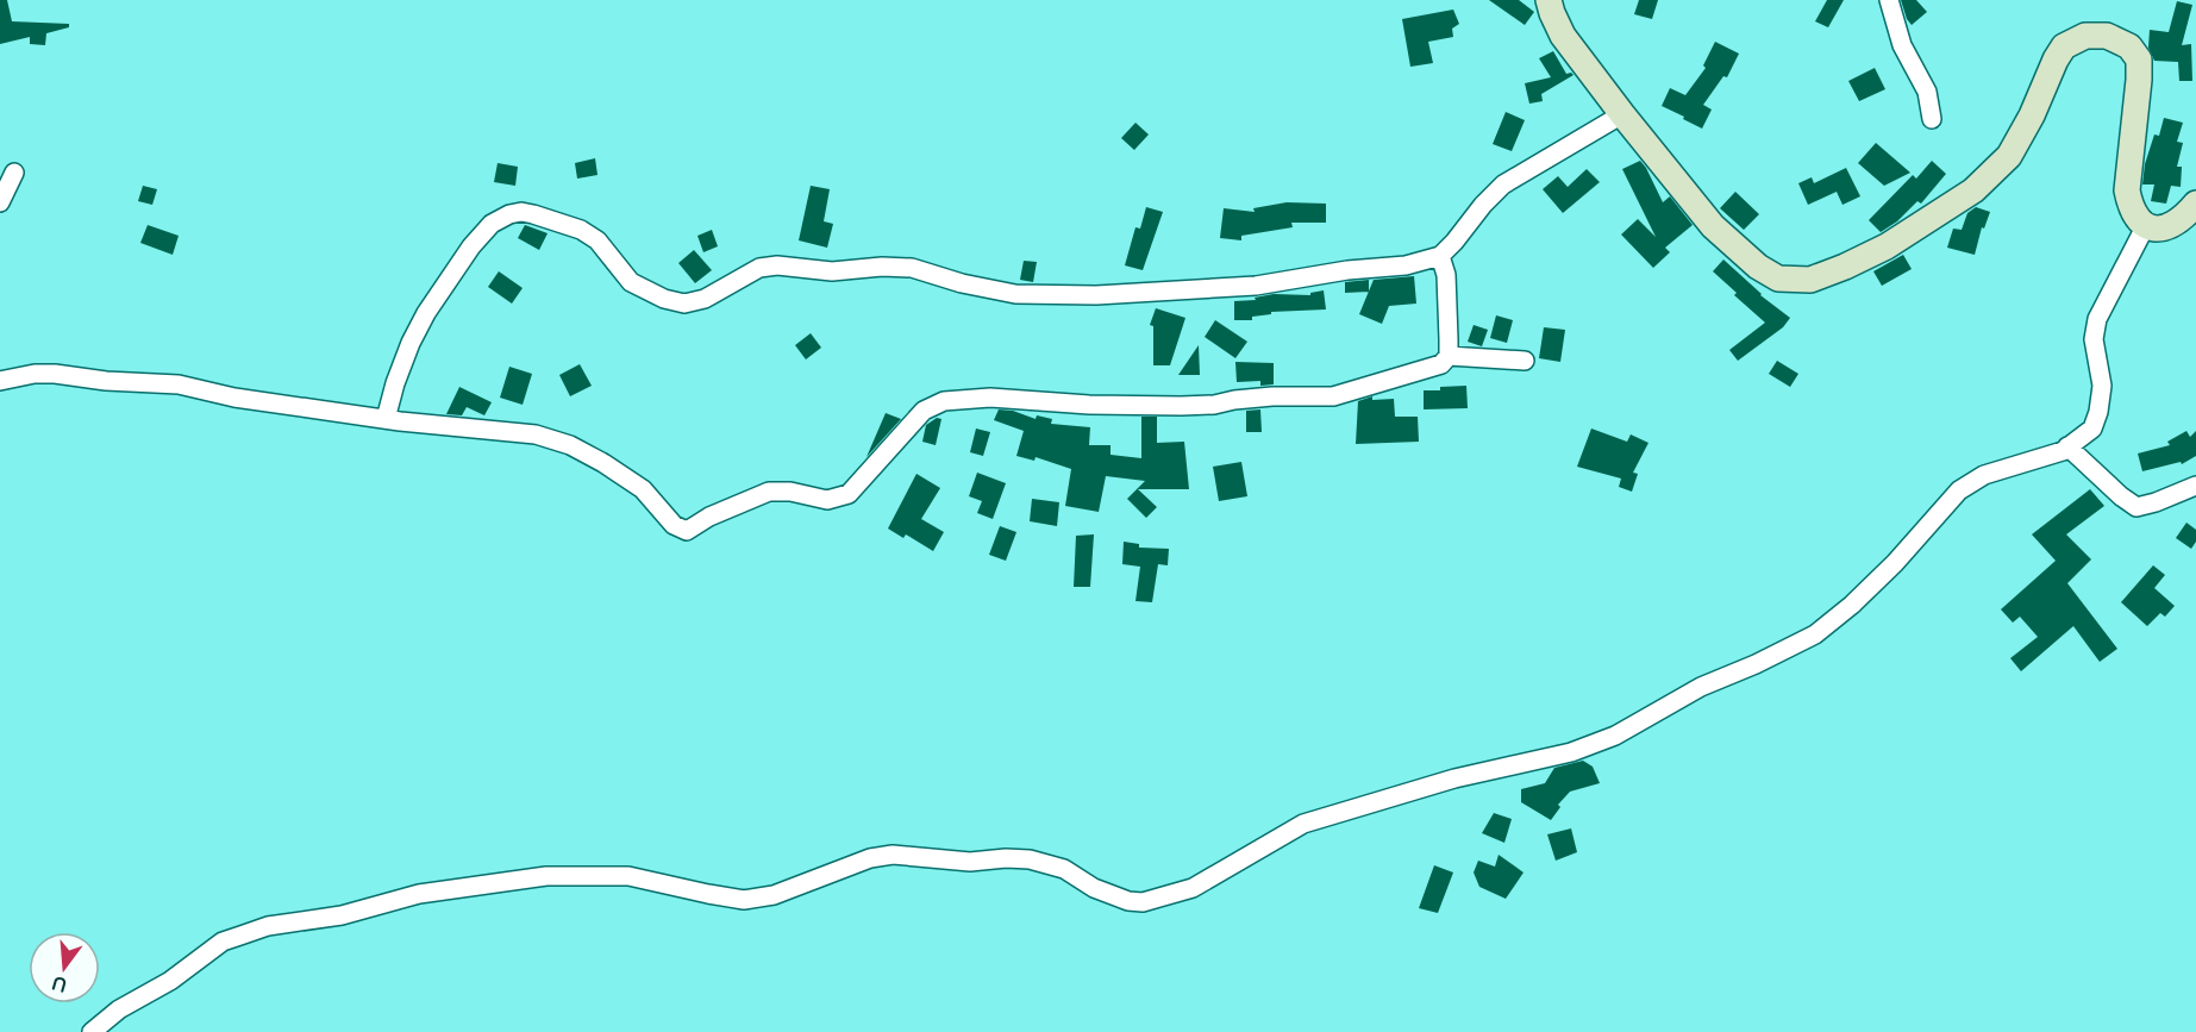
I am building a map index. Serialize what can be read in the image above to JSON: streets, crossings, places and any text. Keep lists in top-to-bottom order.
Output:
{
  "north": "bottom"
}
